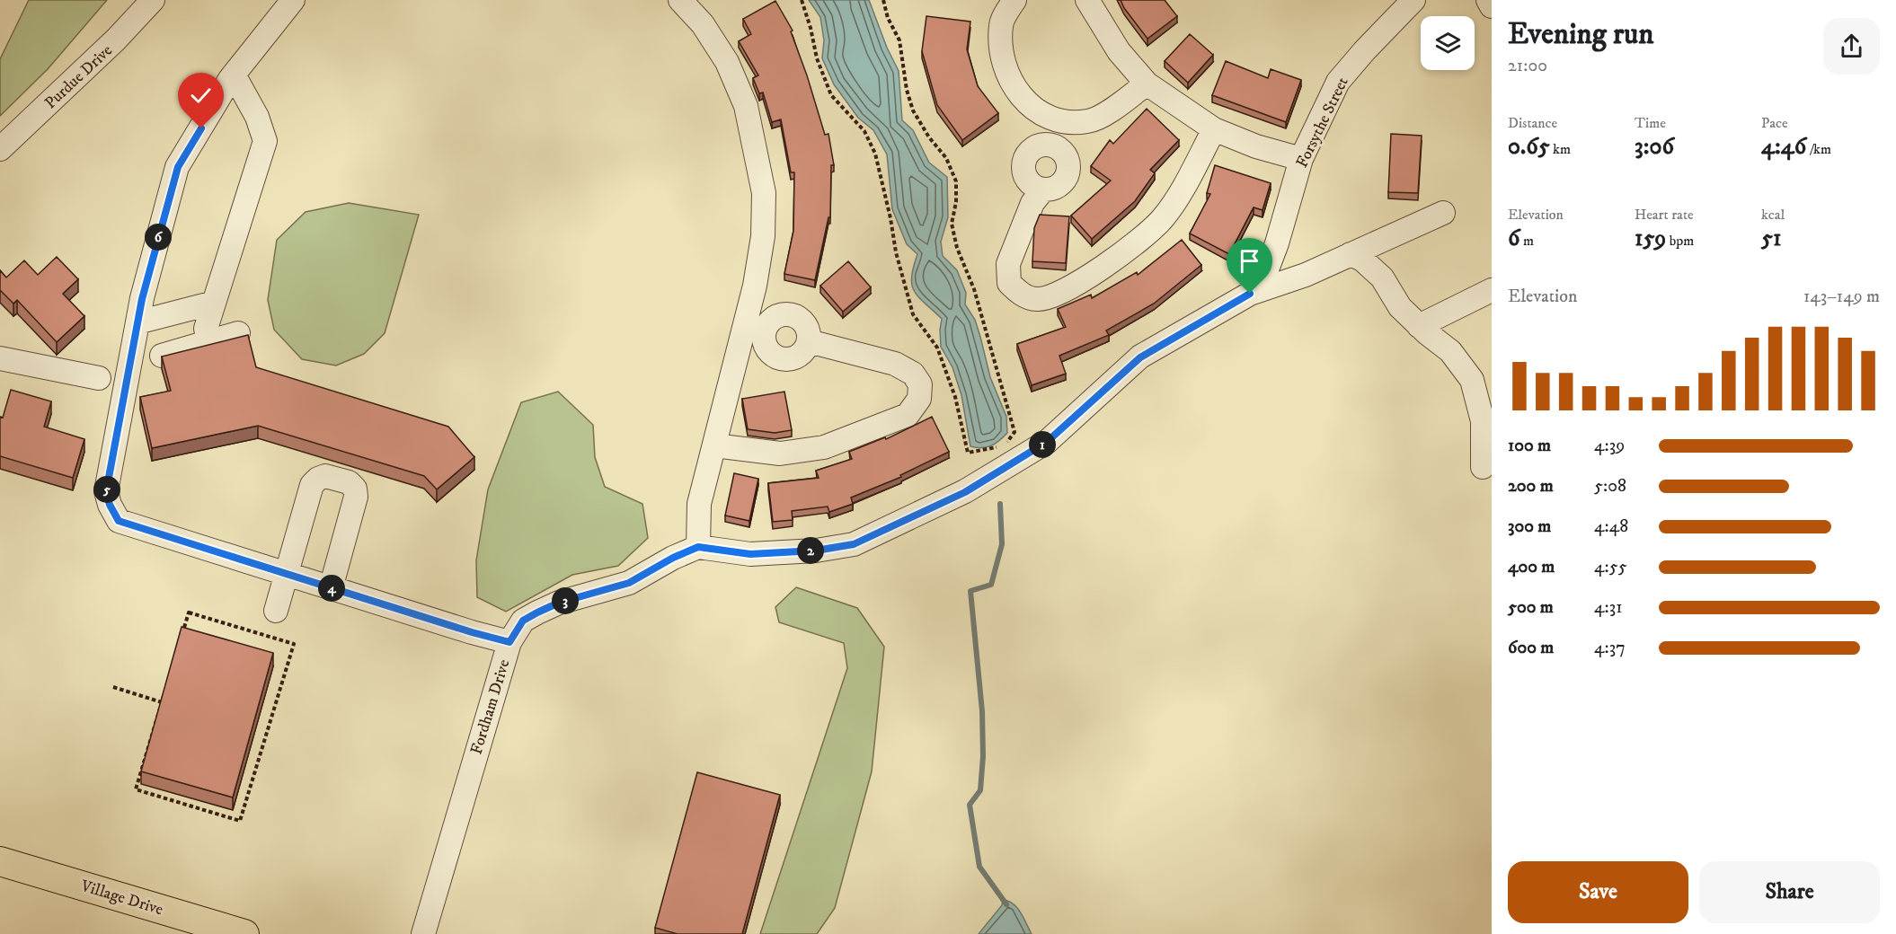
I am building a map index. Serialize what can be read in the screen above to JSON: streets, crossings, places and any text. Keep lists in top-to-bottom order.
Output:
{
  "streets": {
    "main road": ["Village Drive"],
    "street": ["Purdue Drive", "Forsythe Street", "Fordham Drive"]
  },
  "page": {
    "heading": ["Evening run", "21:00"],
    "stats": [
      ["Distance", "0.65 km"],
      ["Time", "3:06"],
      ["Pace", "4:46 /km"],
      ["Elevation", "6 m"],
      ["Heart rate", "159 bpm"],
      ["kcal", "51"]
    ],
    "pins": [
      "6",
      "1",
      "5",
      "2",
      "4",
      "3"
    ],
    "chart": ["Elevation", "143–149 m"],
    "list": [
      {
        "name": "100 m",
        "note": "4:39"
      },
      {
        "name": "200 m",
        "note": "5:08"
      },
      {
        "name": "300 m",
        "note": "4:48"
      },
      {
        "name": "400 m",
        "note": "4:55"
      },
      {
        "name": "500 m",
        "note": "4:31"
      },
      {
        "name": "600 m",
        "note": "4:37"
      }
    ],
    "buttons": ["Save", "Share"]
  }
}
